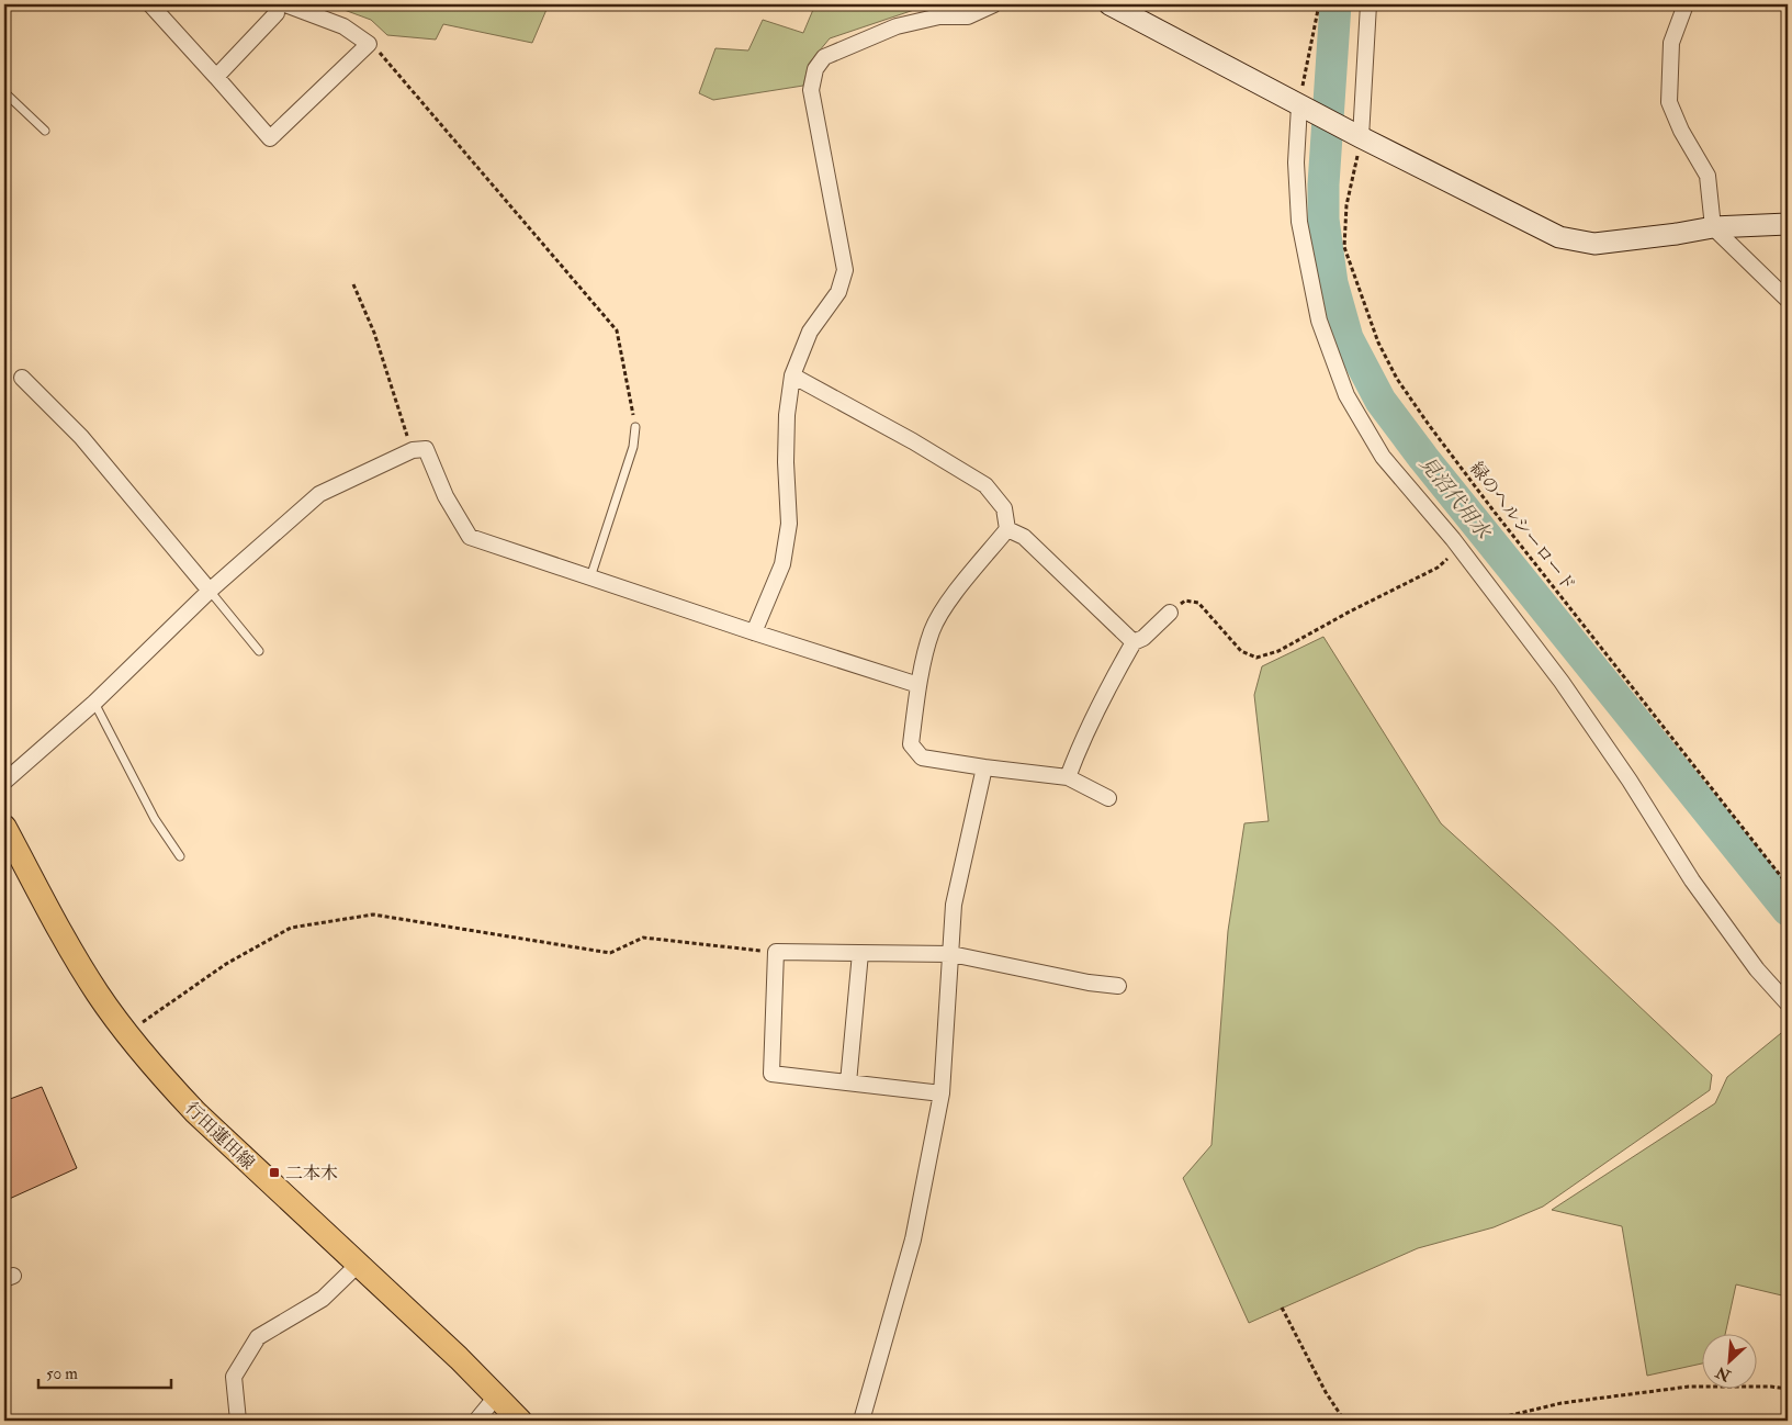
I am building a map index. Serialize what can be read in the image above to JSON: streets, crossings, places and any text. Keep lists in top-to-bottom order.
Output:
{
  "streets": {
    "main road": ["行田蓮田線"],
    "path": ["緑のヘルシーロード"]
  },
  "water": ["見沼代用水"],
  "places": {
    "transit": ["二本木"]
  },
  "scale_bar": "50 m",
  "north": "bottom left"
}
